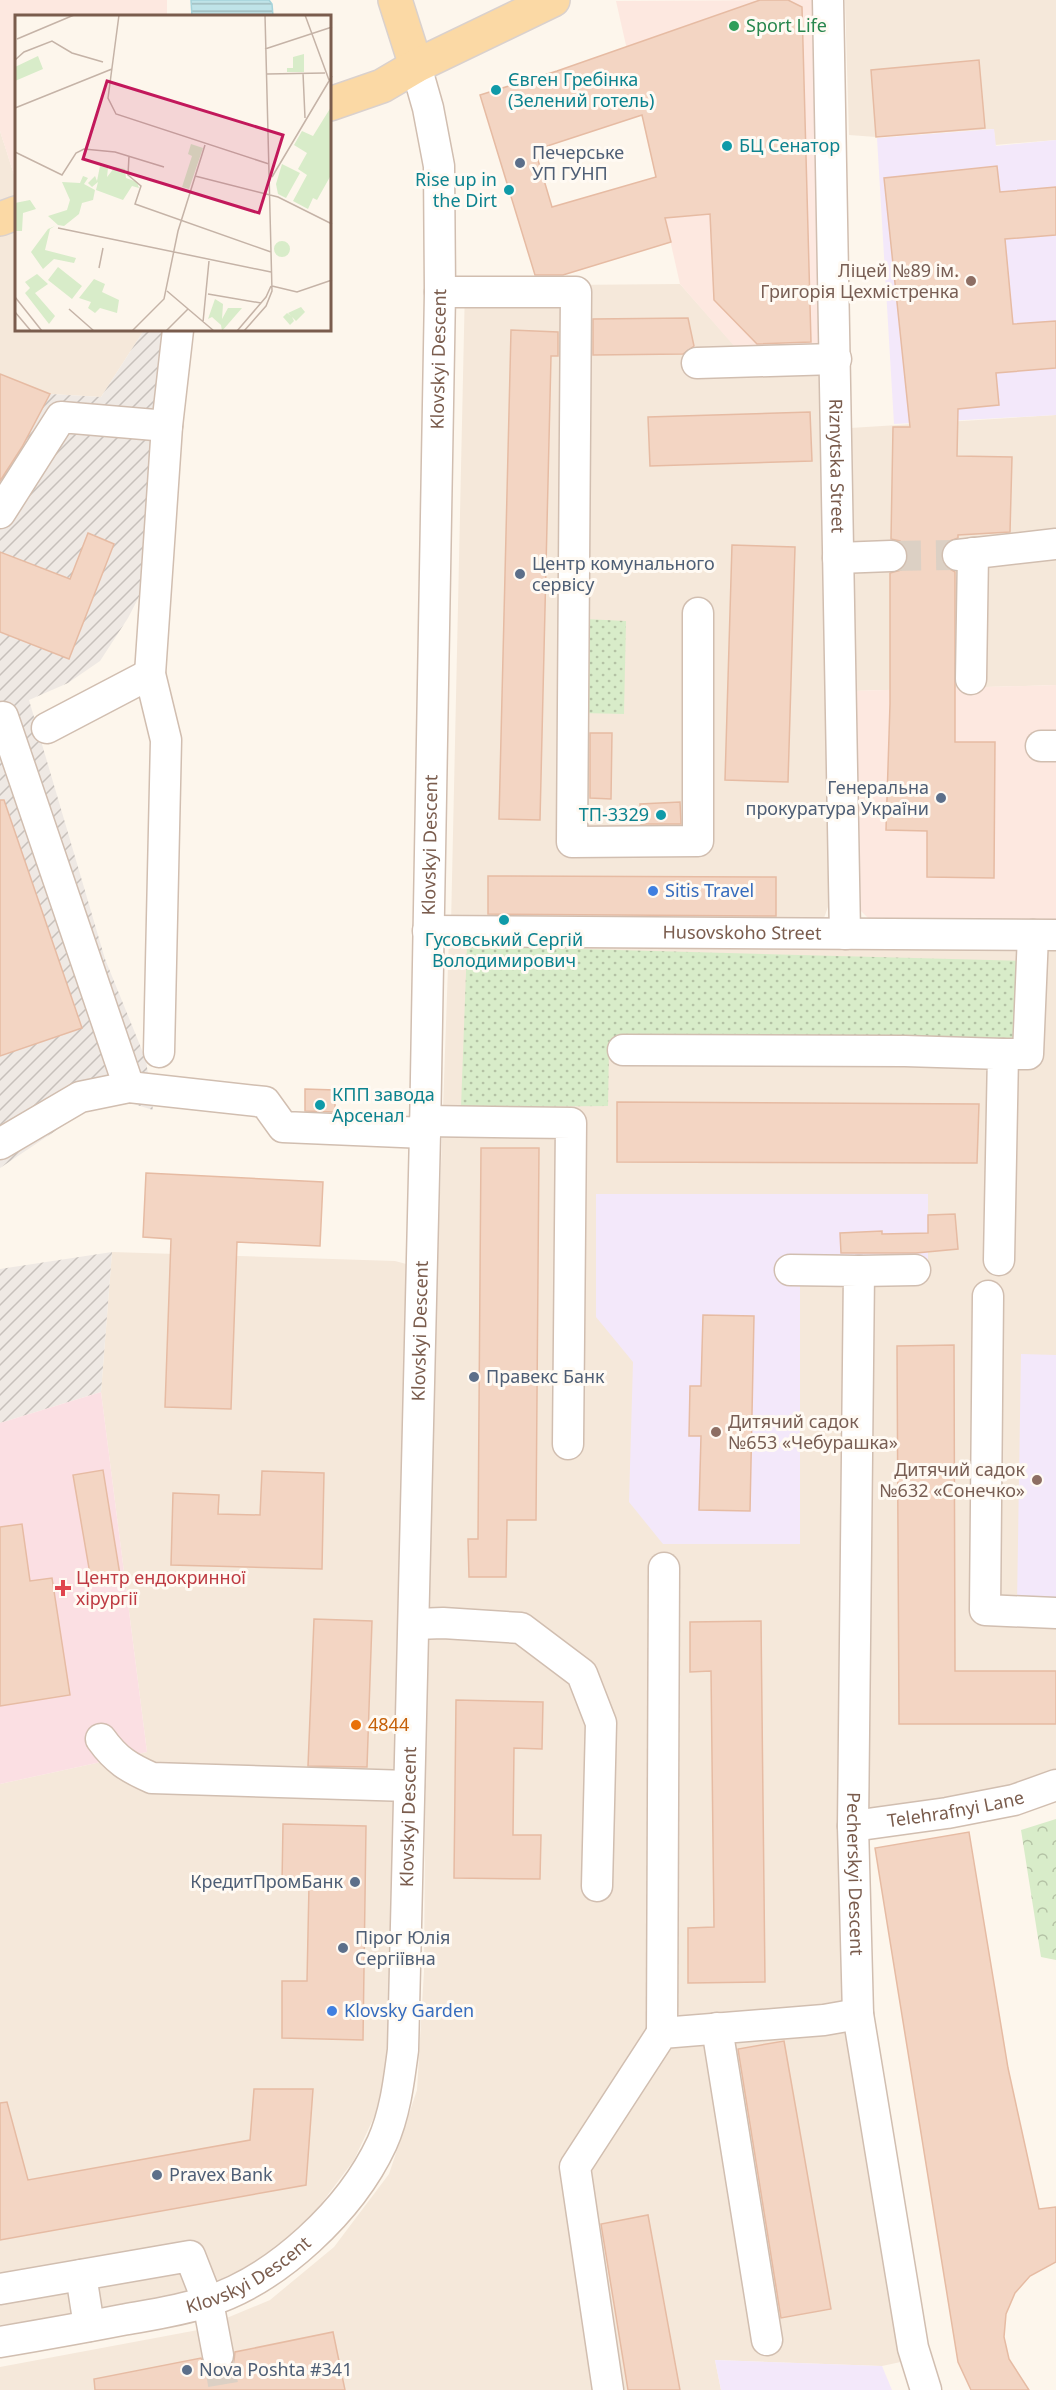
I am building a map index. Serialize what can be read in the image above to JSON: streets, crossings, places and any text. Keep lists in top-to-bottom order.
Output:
{
  "streets": {
    "street": [
      "Klovskyi Descent",
      "Riznytska Street",
      "Husovskoho Street",
      "Telehrafnyi Lane",
      "Pecherskyi Descent"
    ]
  },
  "crossings": [
    ["Klovskyi Descent", "Husovskoho Street"],
    ["Riznytska Street", "Husovskoho Street"],
    ["Telehrafnyi Lane", "Pecherskyi Descent"]
  ],
  "places": {
    "other": [
      "Sport Life",
      "Євген Гребінка (Зелений готель)",
      "БЦ Сенатор",
      "Печерське УП ГУНП",
      "Rise up in the Dirt",
      "Ліцей №89 ім. Григорія Цехмістренка",
      "Центр комунального сервісу",
      "Генеральна прокуратура України",
      "ТП-3329",
      "Sitis Travel",
      "Гусовський Сергій Володимирович",
      "КПП завода Арсенал",
      "Правекс Банк",
      "Дитячий садок №653 «Чебурашка»",
      "Дитячий садок №632 «Сонечко»",
      "4844",
      "КредитПромБанк",
      "Пірог Юлія Сергіївна",
      "Klovsky Garden",
      "Pravex Bank",
      "Nova Poshta #341"
    ],
    "health": ["Центр ендокринної хірургії"]
  }
}
